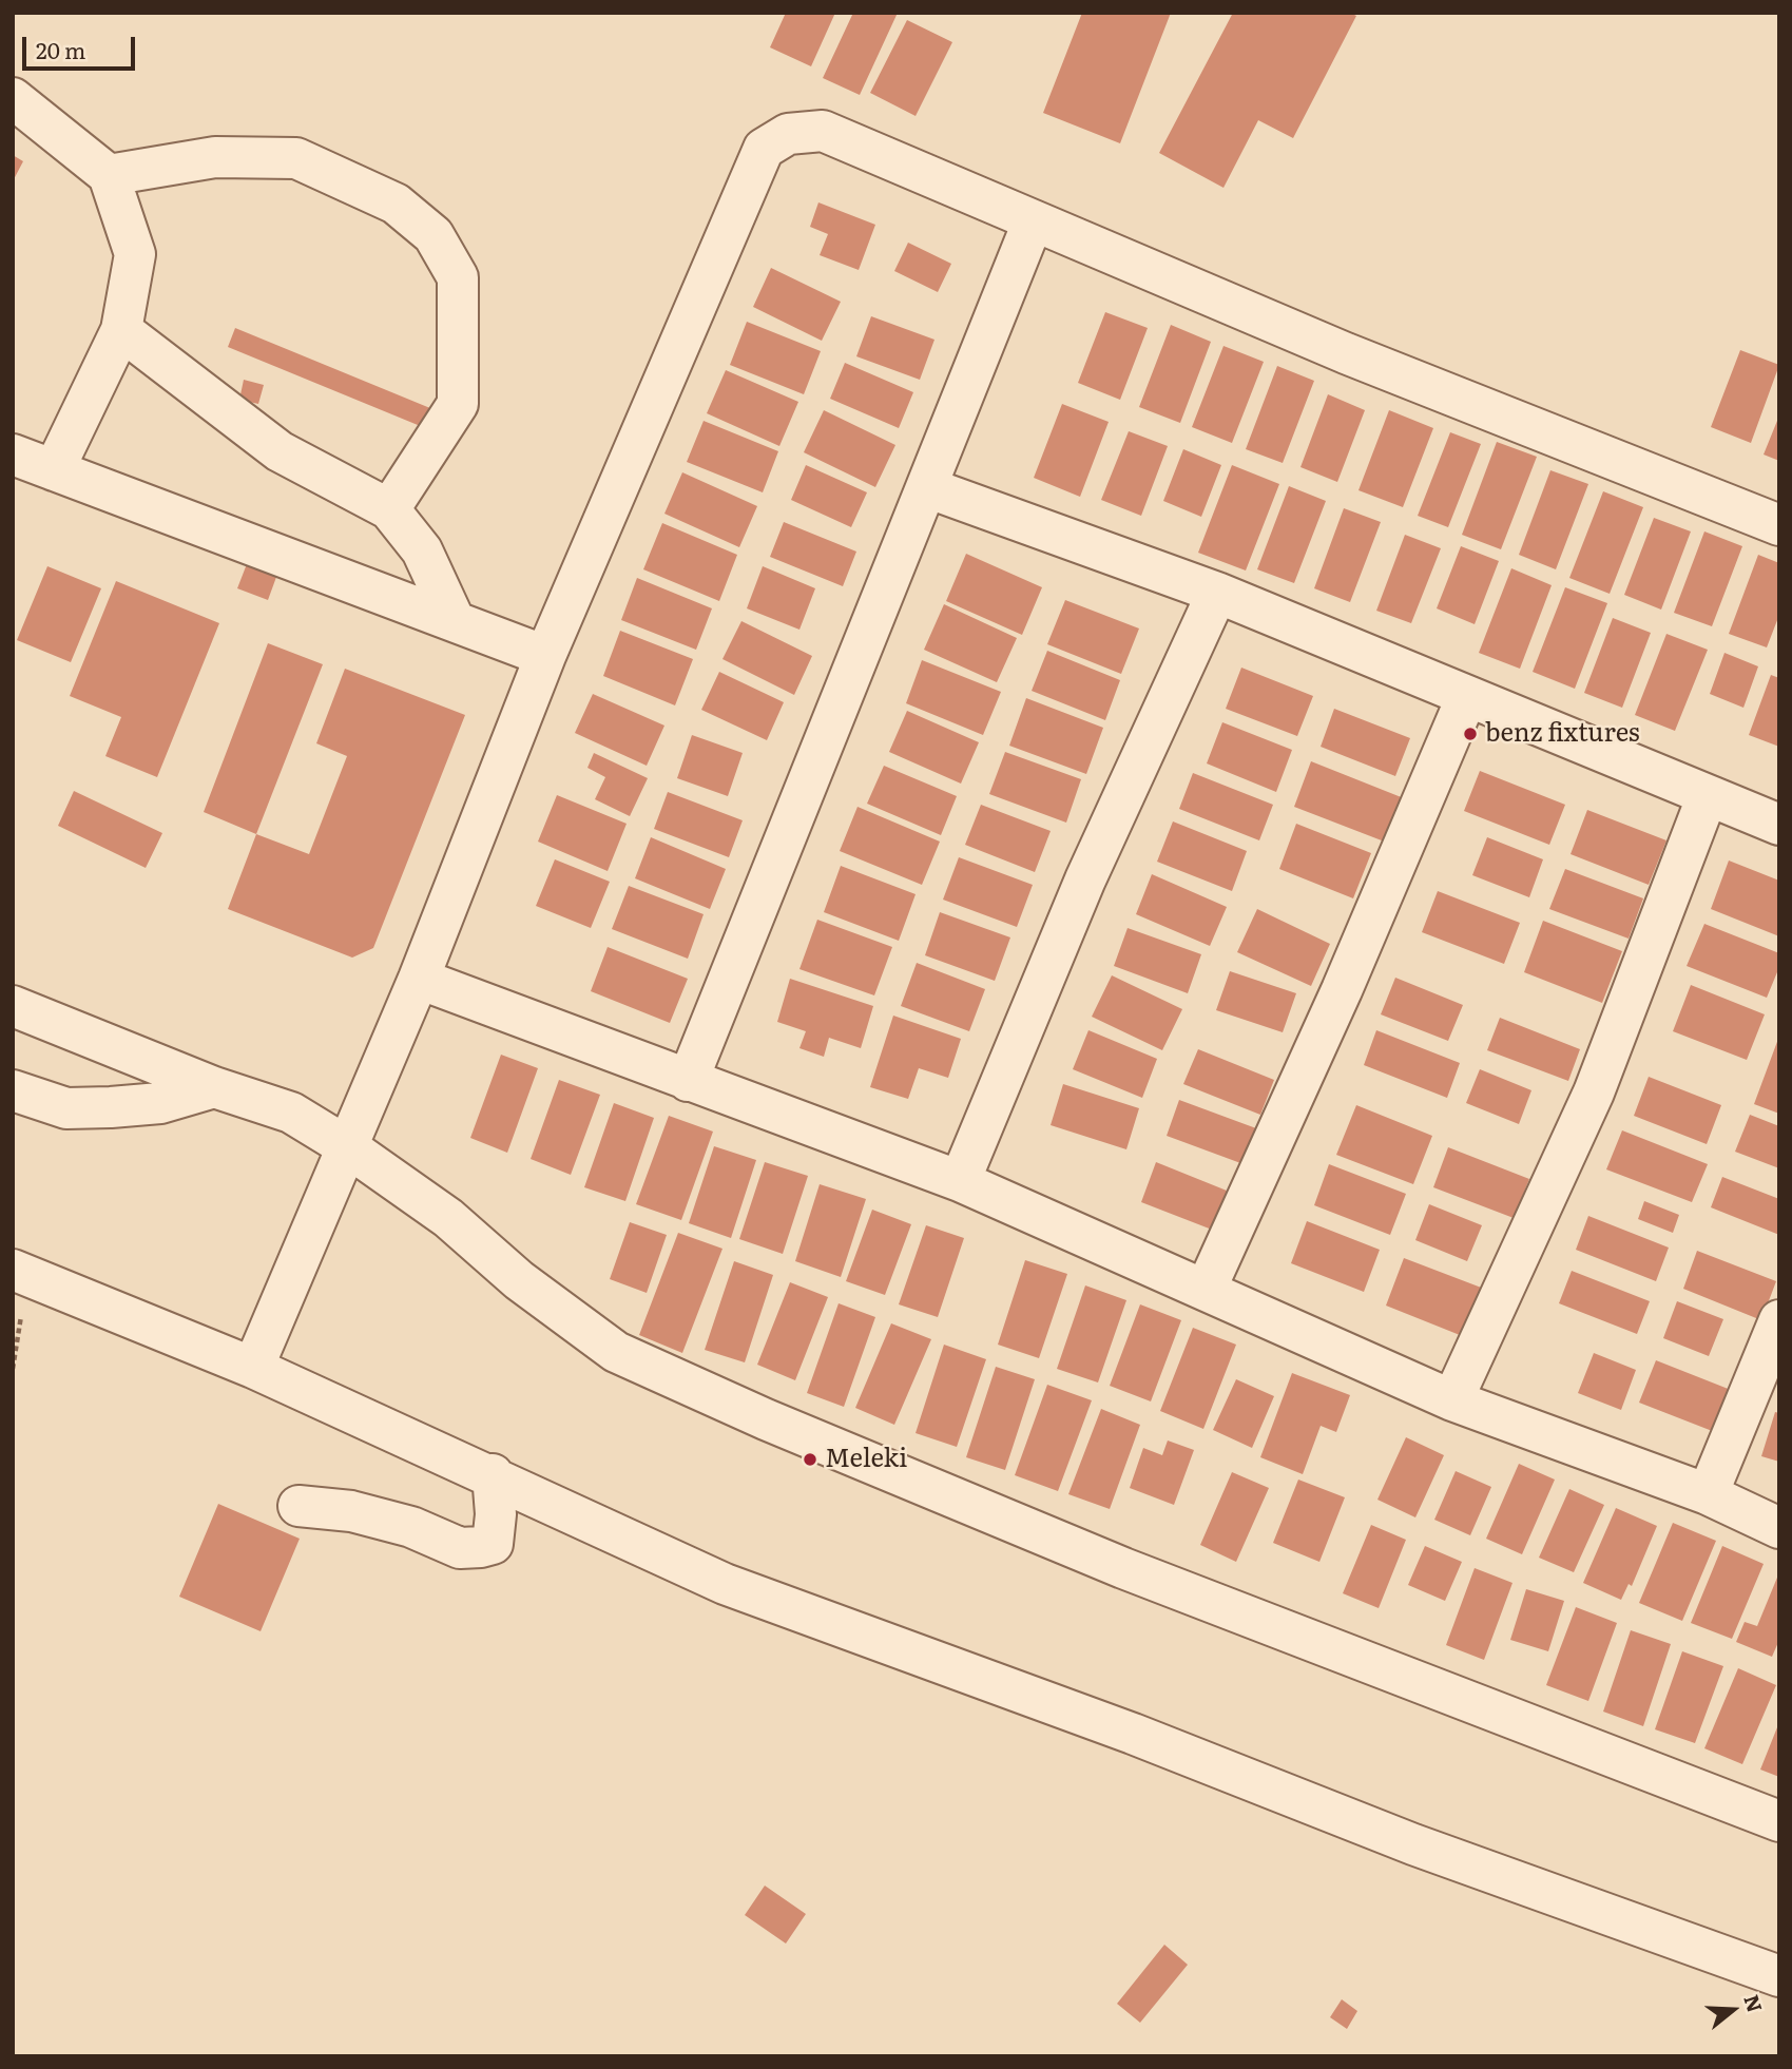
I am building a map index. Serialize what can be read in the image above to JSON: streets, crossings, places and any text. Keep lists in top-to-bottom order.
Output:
{
  "places": ["benz fixtures", "Meleki"],
  "scale_bar": "20 m",
  "north": "right"
}
